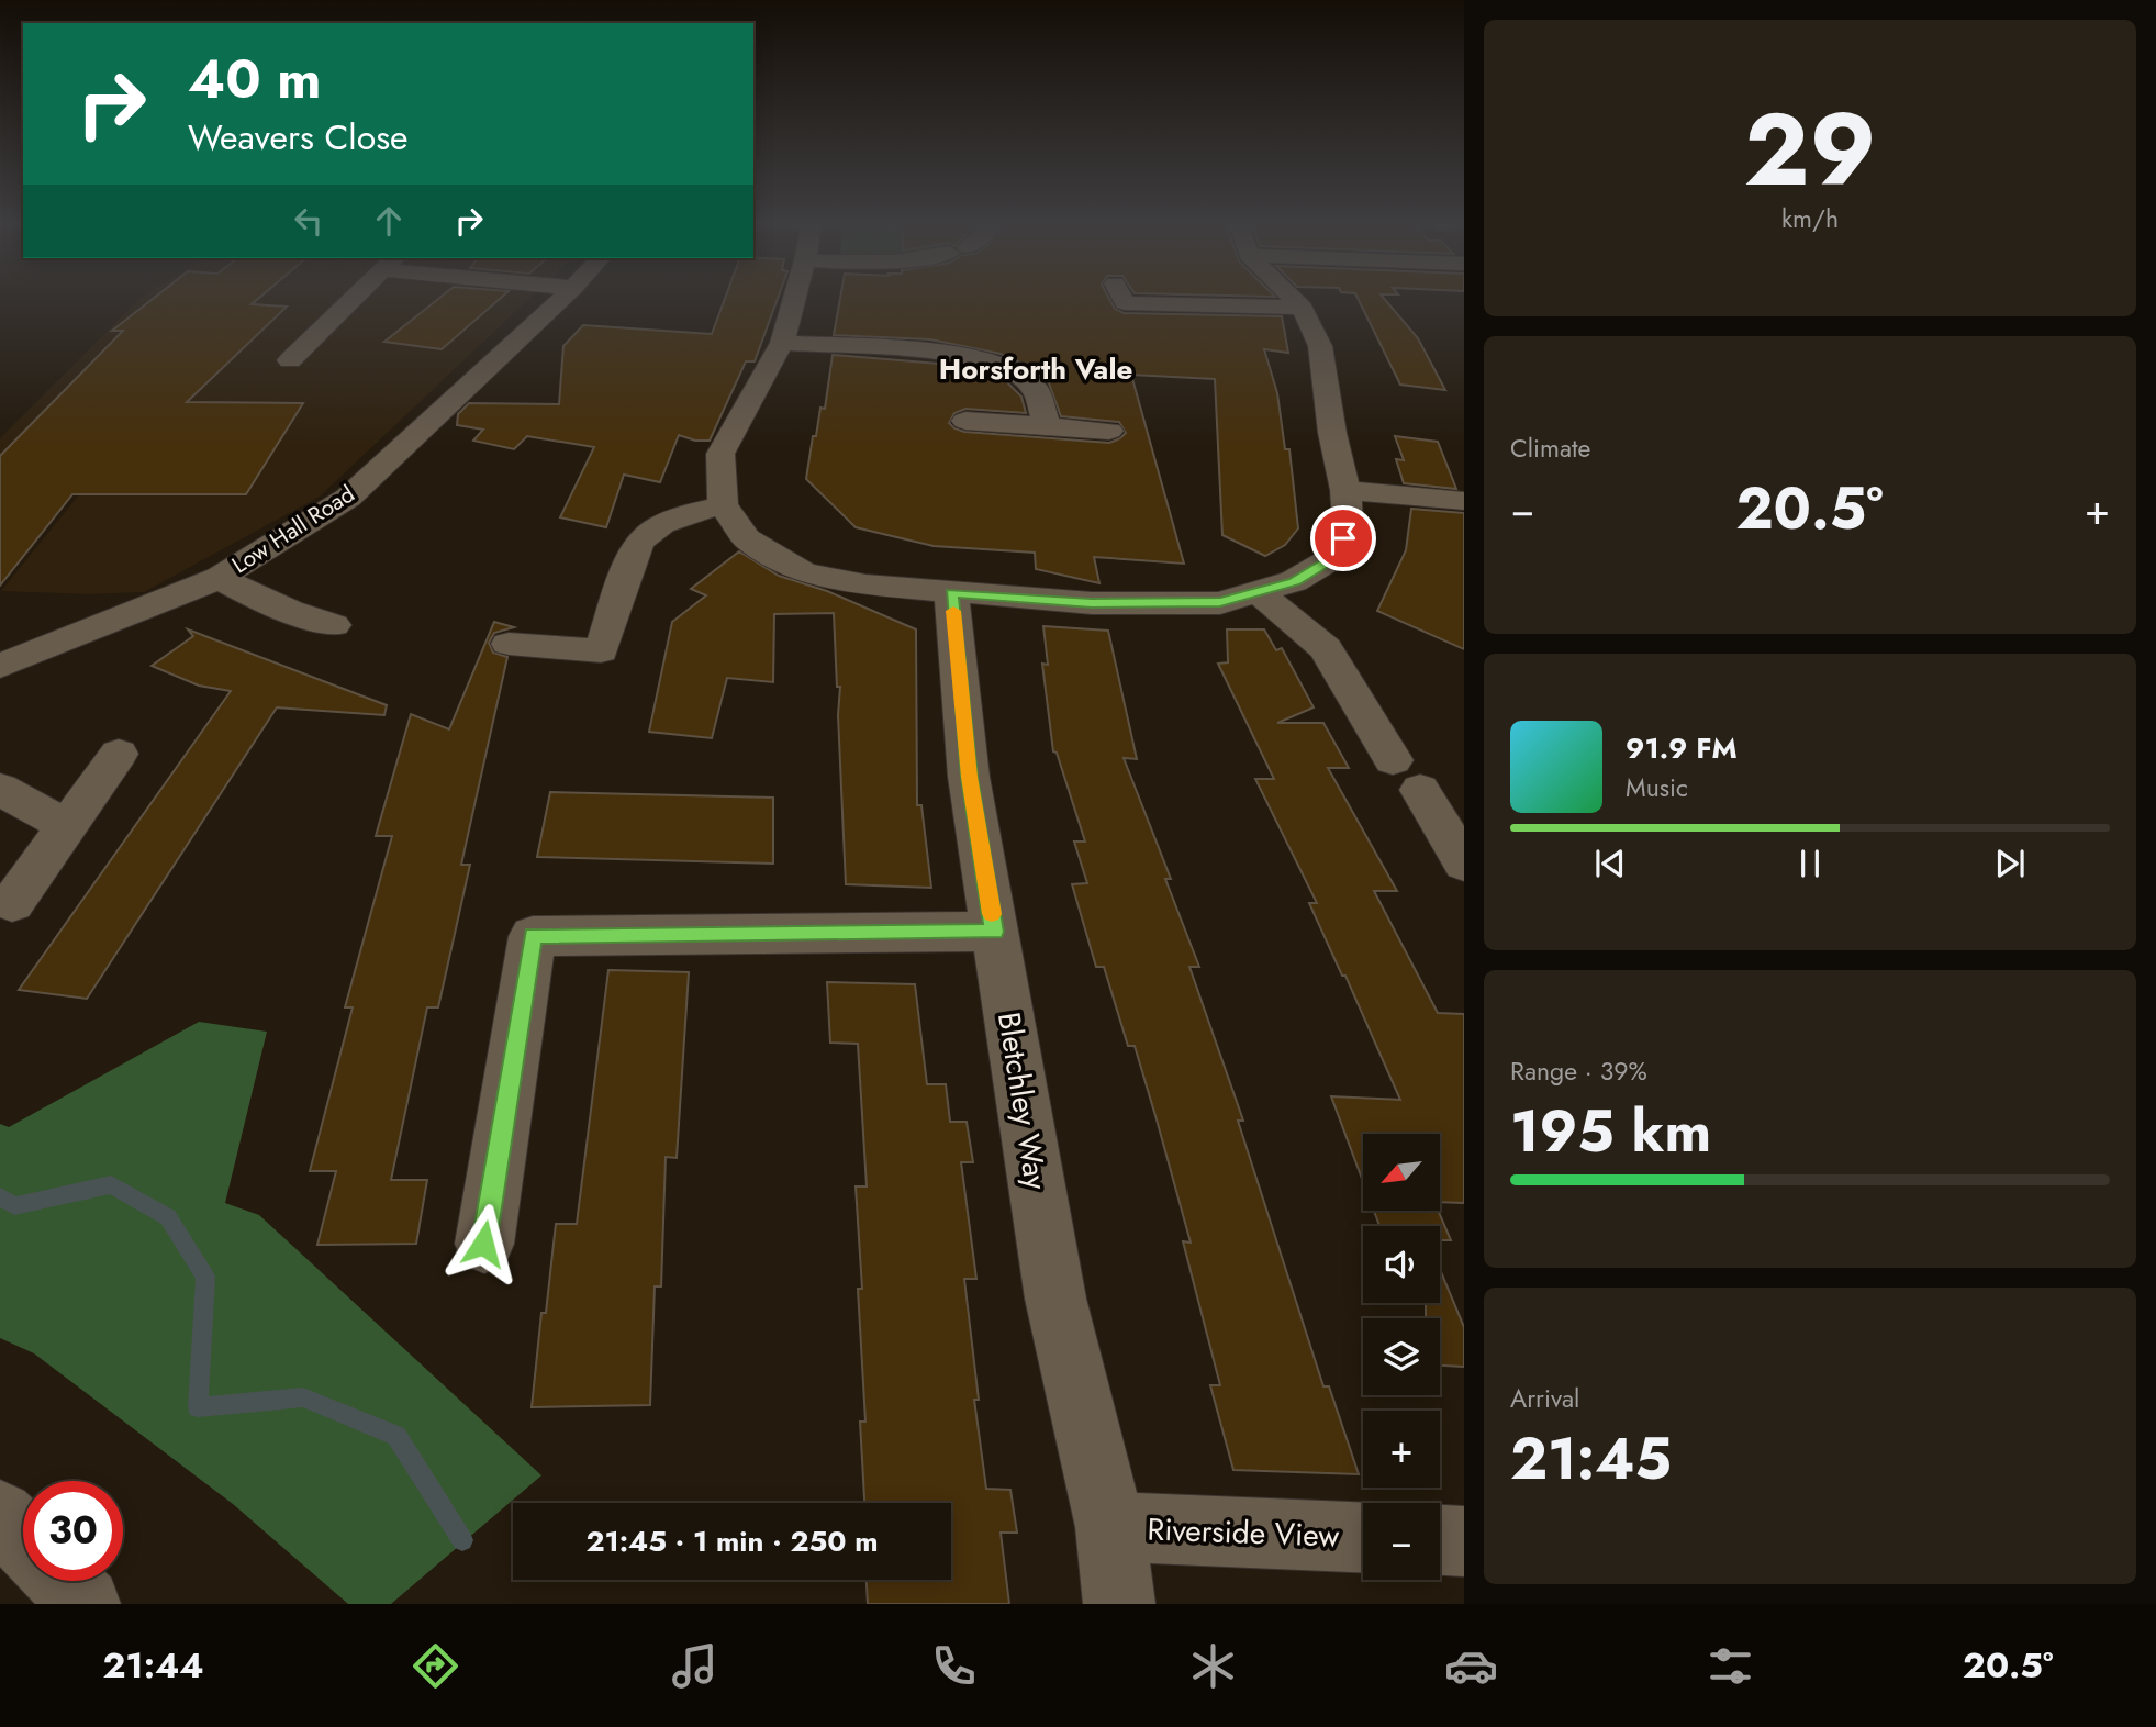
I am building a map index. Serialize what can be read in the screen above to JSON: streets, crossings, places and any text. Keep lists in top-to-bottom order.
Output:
{
  "streets": {
    "street": ["Low Hall Road", "Bletchley Way", "Riverside View"]
  },
  "crossings": [
    ["Bletchley Way", "Riverside View"]
  ],
  "districts": ["Horsforth Vale"],
  "north": "bottom left",
  "page": {
    "tile": [
      ["29", "km/h"],
      "Climate",
      ["Range · 39%", "195 km"],
      ["Arrival", "21:45"]
    ],
    "turn": ["40 m", "Weavers Close"],
    "heat": ["−", "20.5°", "+"],
    "song": ["91.9 FM", "Music"],
    "map_buttons": ["+", "−"],
    "limit": "30",
    "trip": "21:45 · 1 min · 250 m",
    "tabs": ["21:44", "20.5°"]
  }
}
